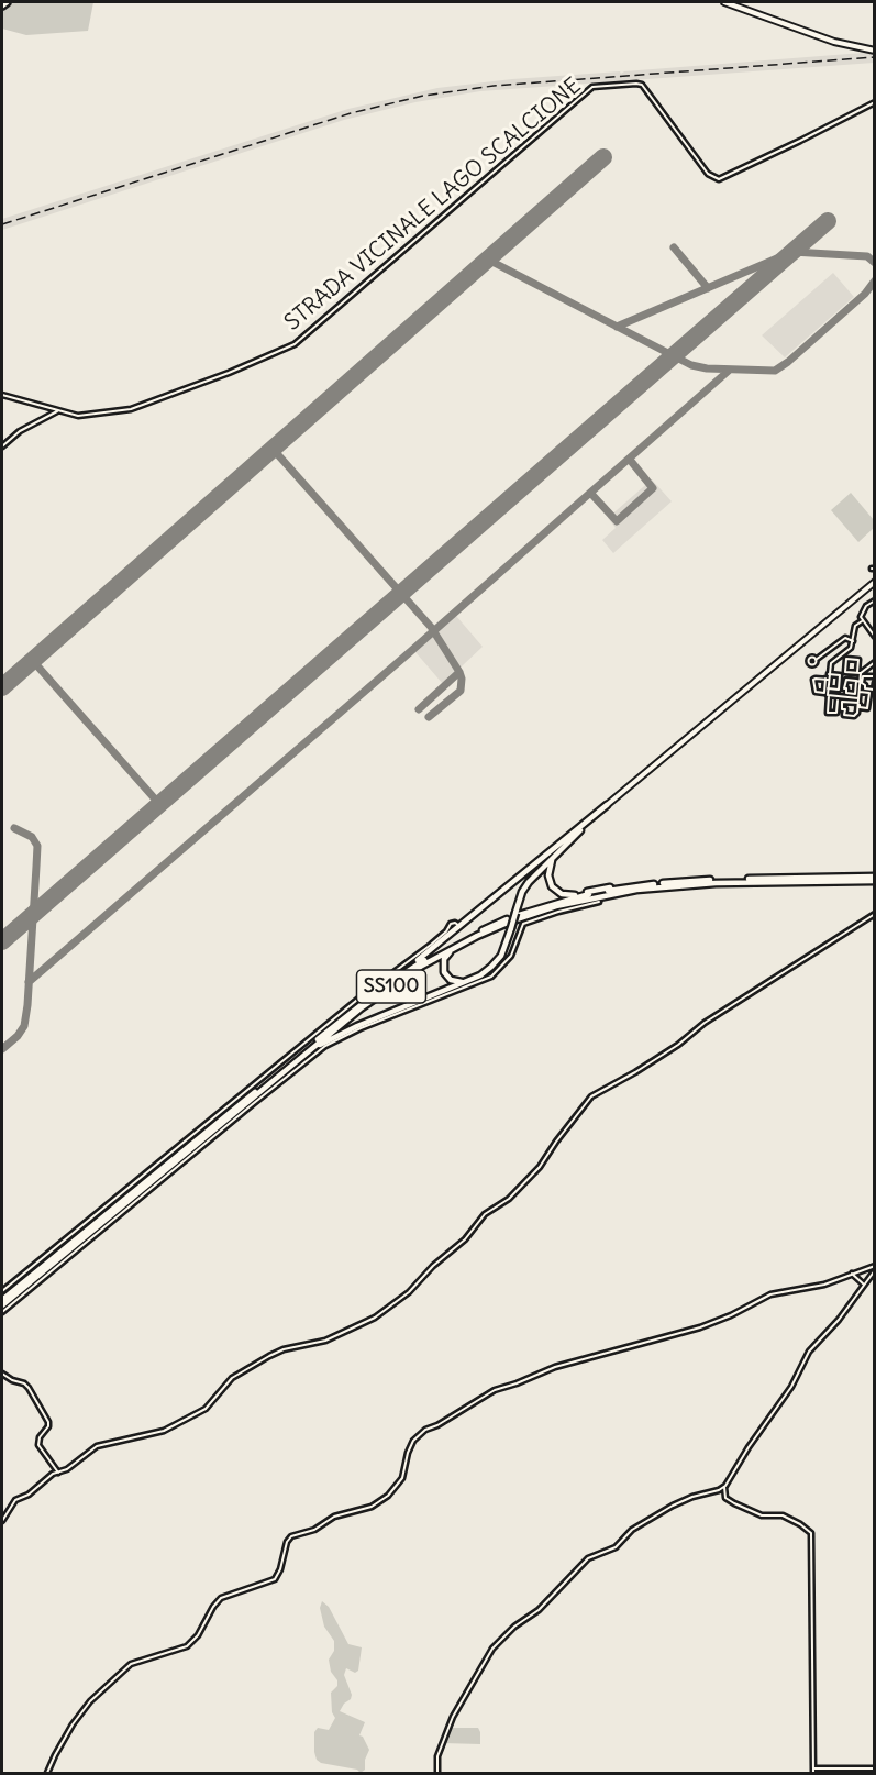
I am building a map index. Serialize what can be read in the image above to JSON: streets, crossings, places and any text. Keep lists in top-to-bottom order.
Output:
{
  "streets": {
    "highway": ["SS100"],
    "street": ["STRADA VICINALE LAGO SCALCIONE"]
  }
}
